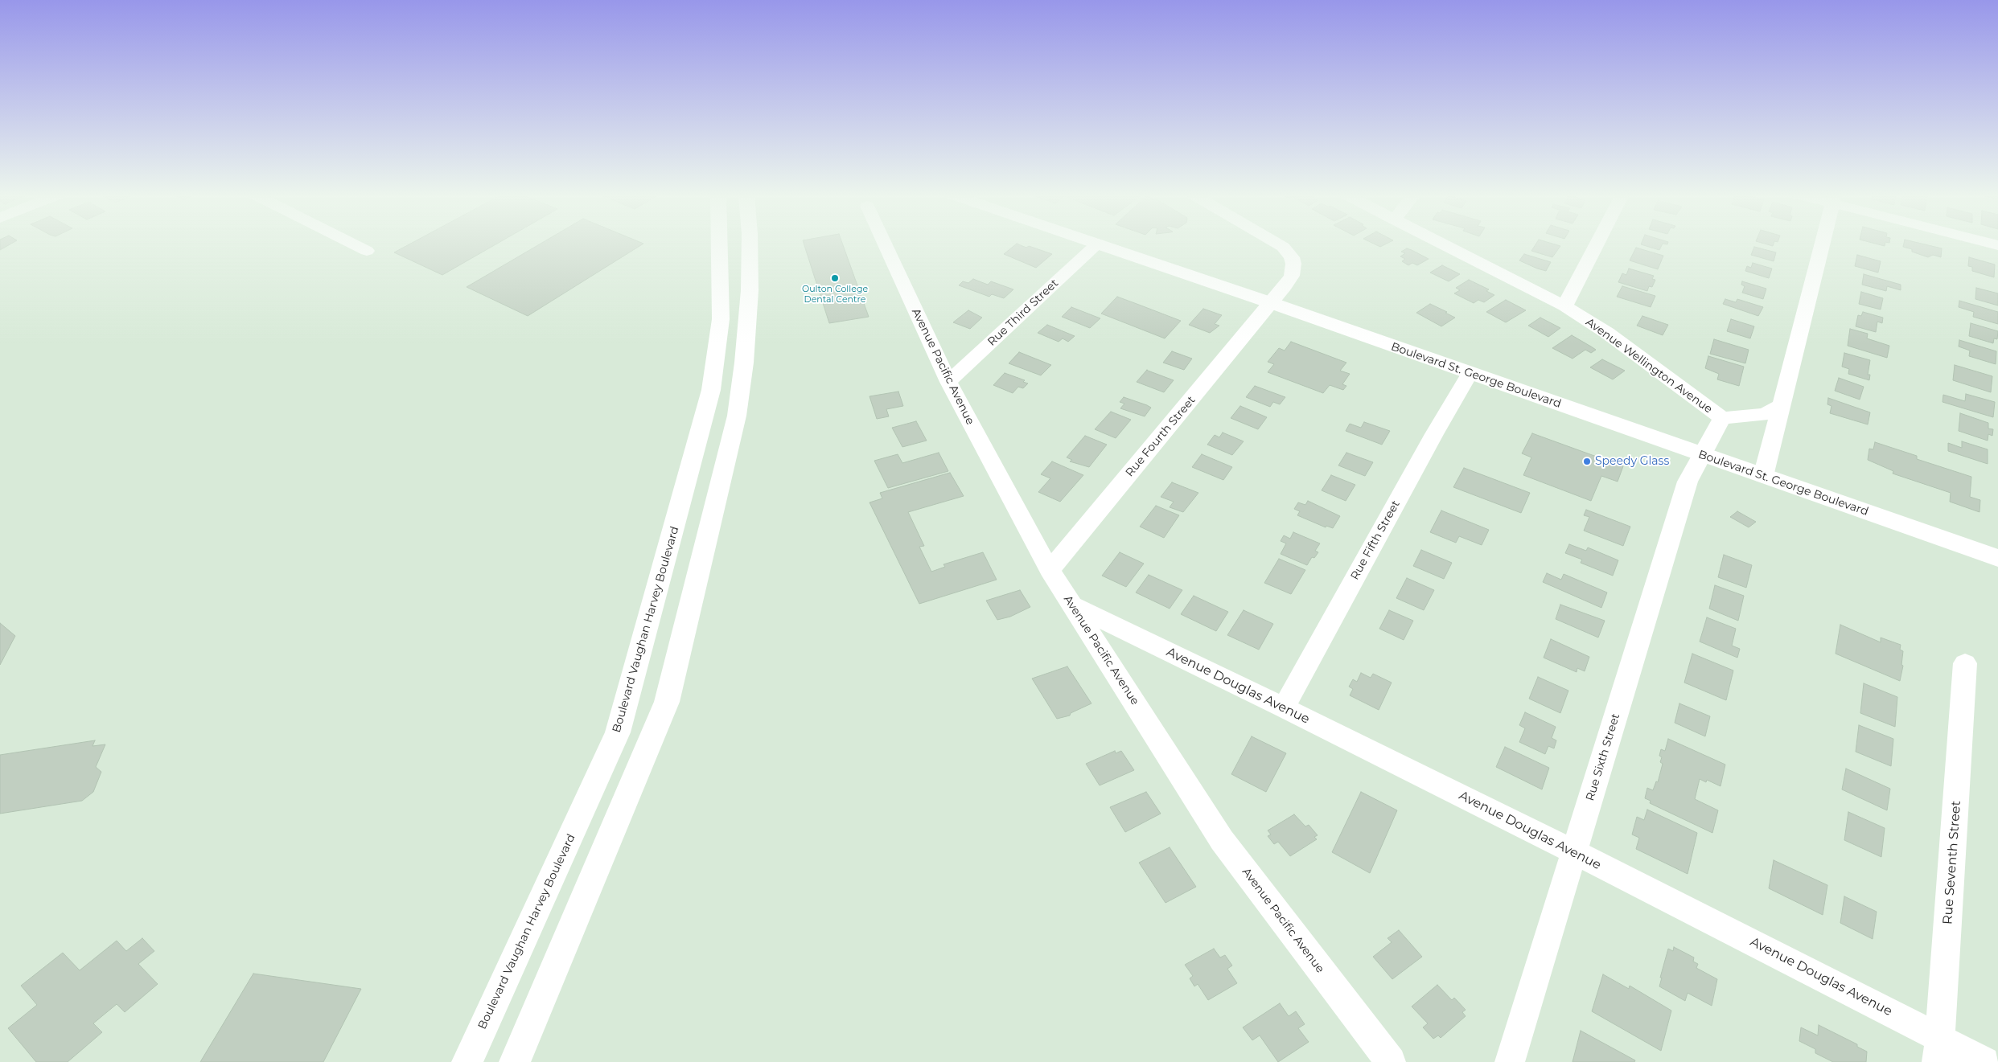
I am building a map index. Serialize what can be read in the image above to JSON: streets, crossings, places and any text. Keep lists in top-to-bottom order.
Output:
{
  "streets": {
    "main road": ["Boulevard St. George Boulevard", "Boulevard Vaughan Harvey Boulevard"],
    "street": [
      "Rue Third Street",
      "Avenue Wellington Avenue",
      "Avenue Pacific Avenue",
      "Rue Fourth Street",
      "Rue Fifth Street",
      "Avenue Douglas Avenue",
      "Rue Sixth Street",
      "Rue Seventh Street"
    ]
  },
  "crossings": [
    ["Rue Third Street", "Avenue Pacific Avenue"],
    ["Avenue Wellington Avenue", "Boulevard St. George Boulevard"],
    ["Avenue Wellington Avenue", "Rue Sixth Street"],
    ["Avenue Pacific Avenue", "Rue Fourth Street"],
    ["Avenue Pacific Avenue", "Avenue Douglas Avenue"],
    ["Boulevard St. George Boulevard", "Rue Fourth Street"],
    ["Boulevard St. George Boulevard", "Rue Fifth Street"],
    ["Boulevard St. George Boulevard", "Rue Sixth Street"],
    ["Rue Fifth Street", "Avenue Douglas Avenue"],
    ["Avenue Douglas Avenue", "Rue Sixth Street"],
    ["Avenue Douglas Avenue", "Rue Seventh Street"]
  ],
  "places": ["Oulton College Dental Centre", "Speedy Glass"]
}
